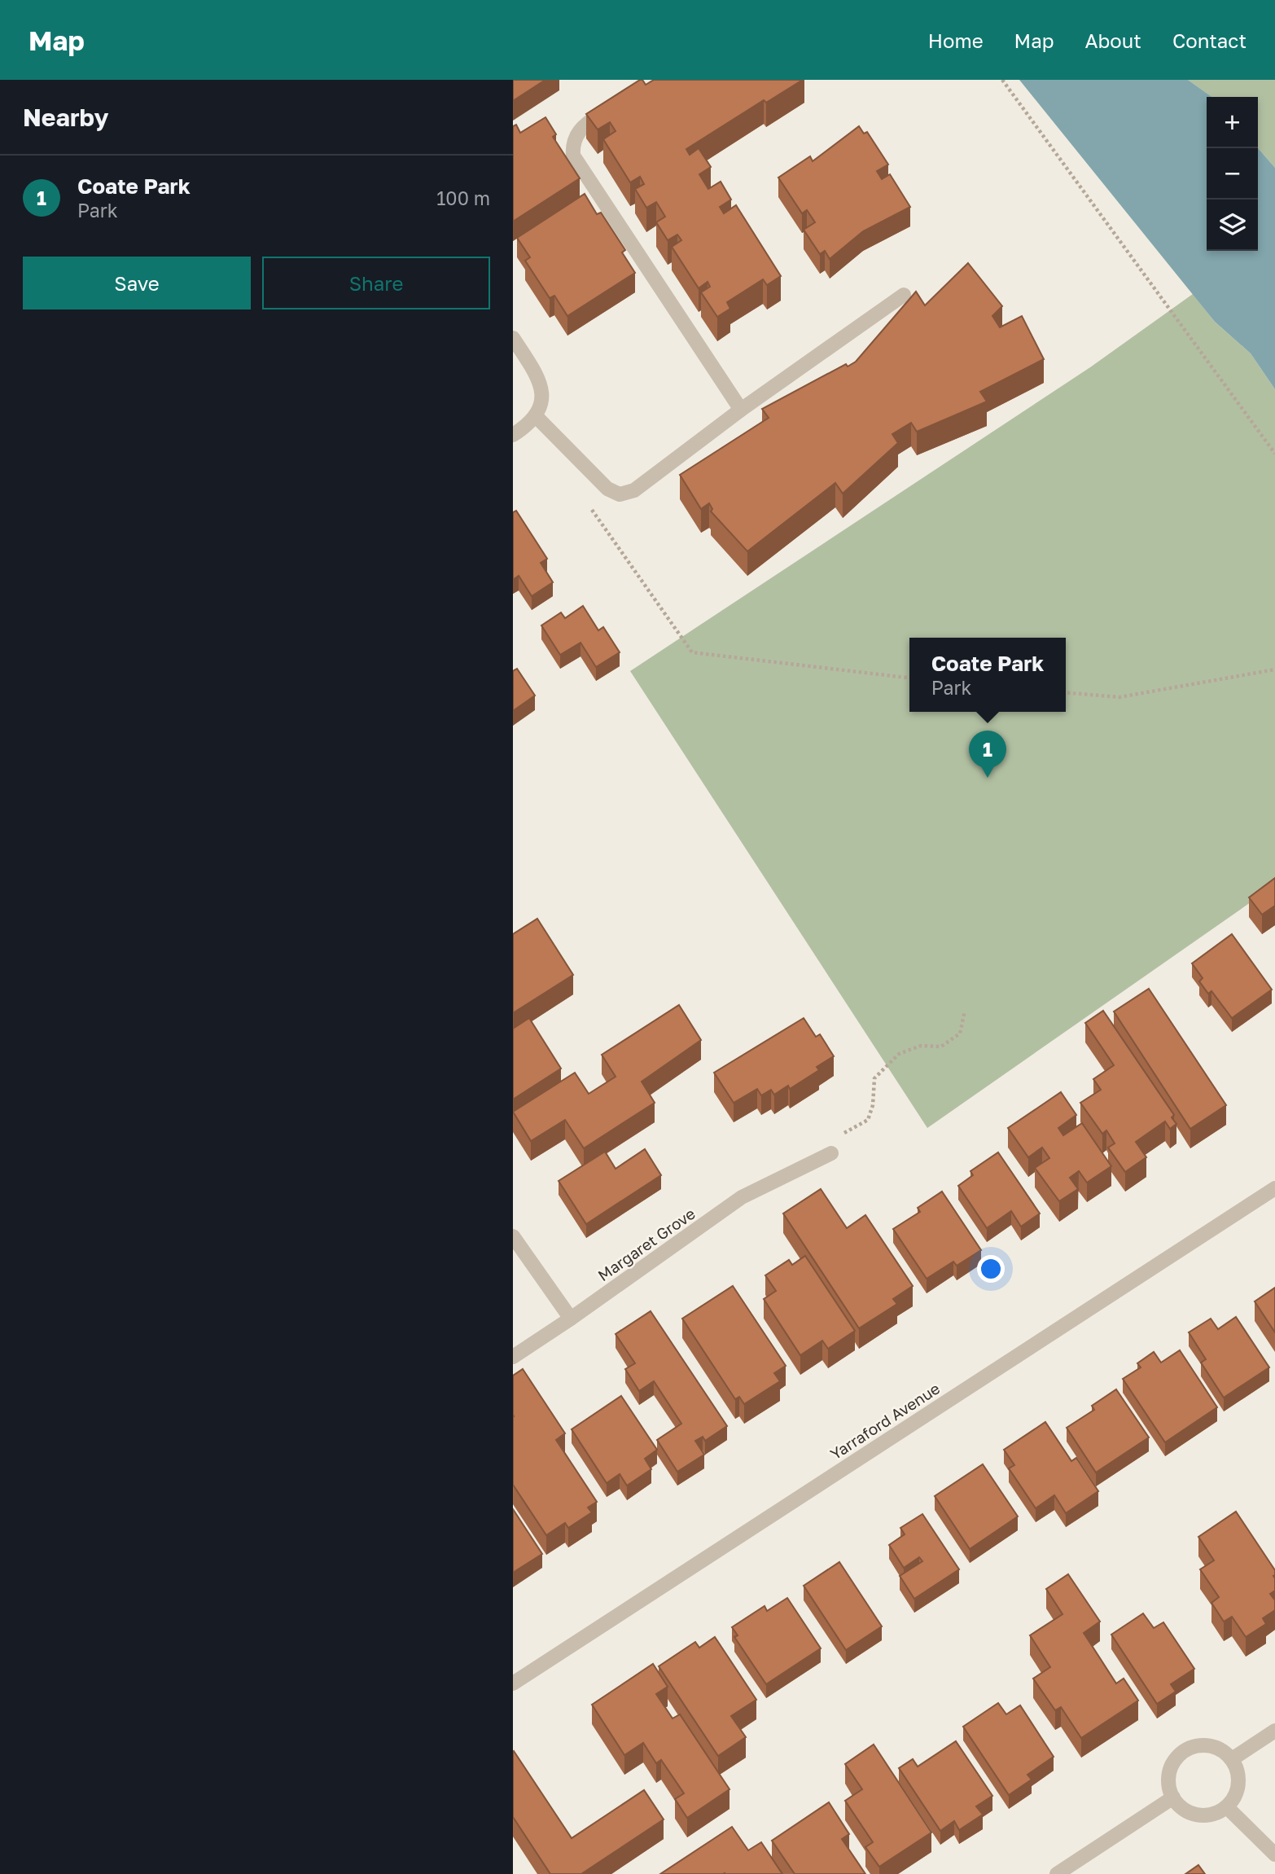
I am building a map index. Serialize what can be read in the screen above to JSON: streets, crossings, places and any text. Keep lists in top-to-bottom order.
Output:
{
  "streets": {
    "street": ["Margaret Grove", "Yarraford Avenue"]
  },
  "page": {
    "header": "Map",
    "nav": [
      "Home",
      "Map",
      "About",
      "Contact"
    ],
    "heading": "Nearby",
    "map_buttons": ["+", "−"],
    "list": [
      {
        "mark": "1",
        "name": "Coate Park",
        "note": "Park",
        "value": "100 m"
      }
    ],
    "buttons": ["Save", "Share"],
    "popup": ["Coate Park", "Park"],
    "pins": "1"
  }
}
